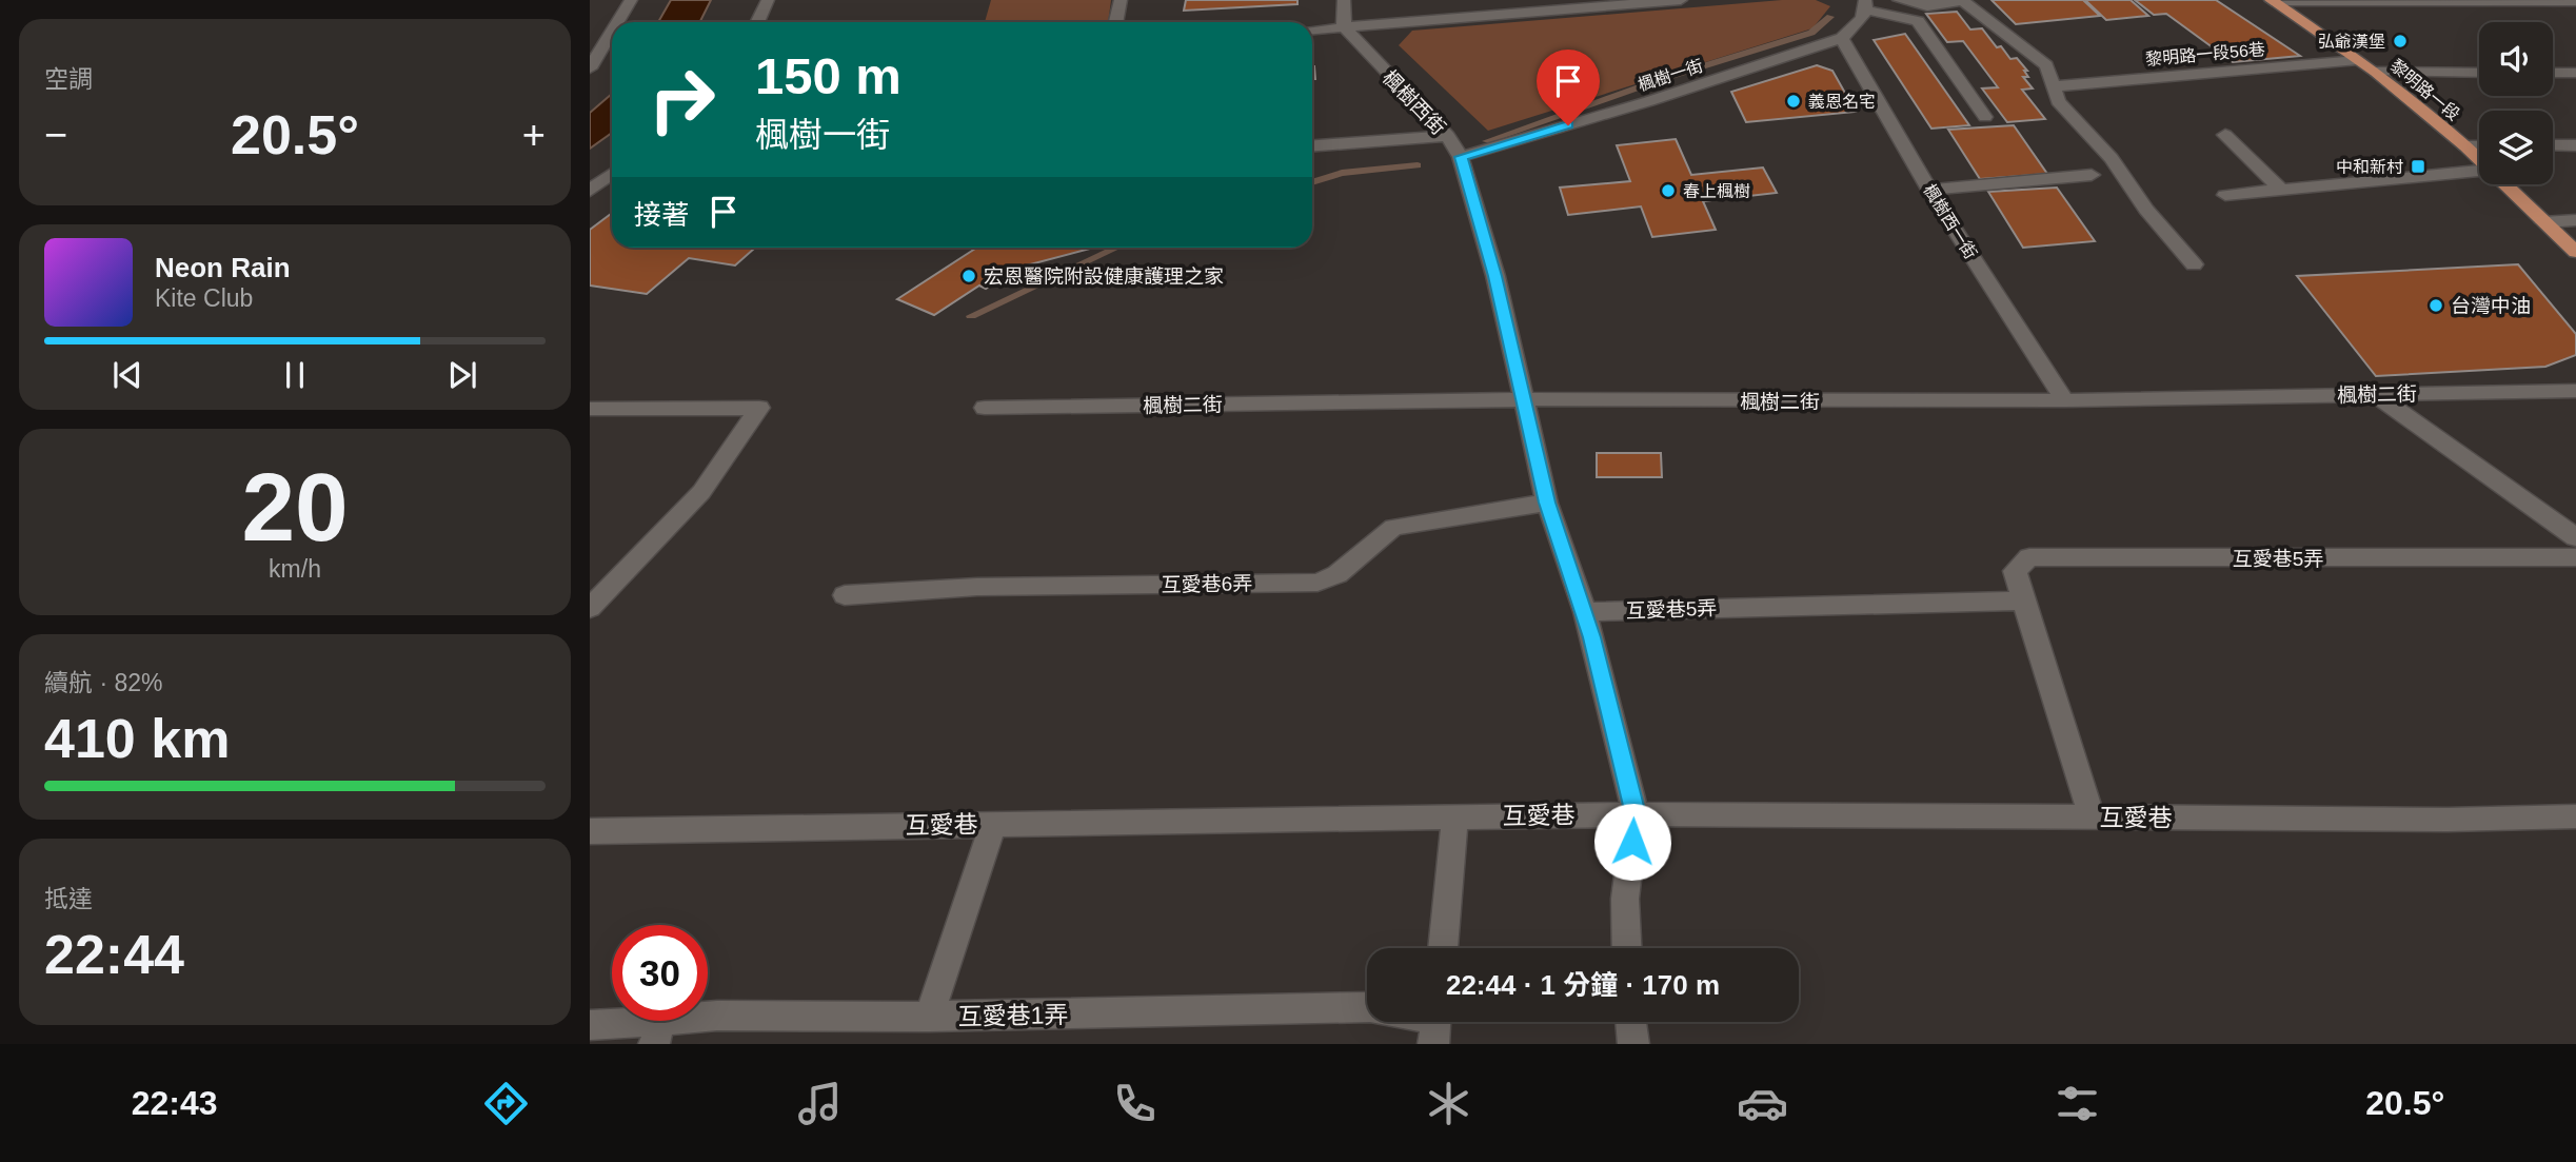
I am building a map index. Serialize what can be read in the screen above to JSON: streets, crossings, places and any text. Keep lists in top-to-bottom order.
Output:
{
  "streets": {
    "main road": ["黎明路一段"],
    "street": [
      "黎明路一段56巷",
      "楓樹一街",
      "楓樹西街",
      "楓樹西一街",
      "楓樹二街",
      "互愛巷5弄",
      "互愛巷6弄",
      "互愛巷",
      "互愛巷1弄"
    ]
  },
  "crossings": [
    ["黎明路一段56巷", "黎明路一段"],
    ["楓樹一街", "楓樹西街"],
    ["楓樹一街", "楓樹西一街"],
    ["楓樹西街", "楓樹二街"],
    ["楓樹西街", "互愛巷5弄"],
    ["楓樹西街", "互愛巷6弄"],
    ["楓樹西街", "互愛巷"],
    ["楓樹西一街", "楓樹二街"],
    ["互愛巷5弄", "互愛巷"]
  ],
  "places": {
    "other": [
      "弘爺漢堡",
      "義恩名宅",
      "春上楓樹",
      "宏恩醫院附設健康護理之家",
      "台灣中油"
    ],
    "transit": ["中和新村"]
  },
  "page": {
    "tile": [
      "空調",
      ["20", "km/h"],
      ["續航 · 82%", "410 km"],
      ["抵達", "22:44"]
    ],
    "turn": ["150 m", "楓樹一街"],
    "heat": ["−", "20.5°", "+"],
    "then": "接著",
    "song": ["Neon Rain", "Kite Club"],
    "limit": "30",
    "trip": "22:44 · 1 分鐘 · 170 m",
    "tabs": ["22:43", "20.5°"]
  }
}
